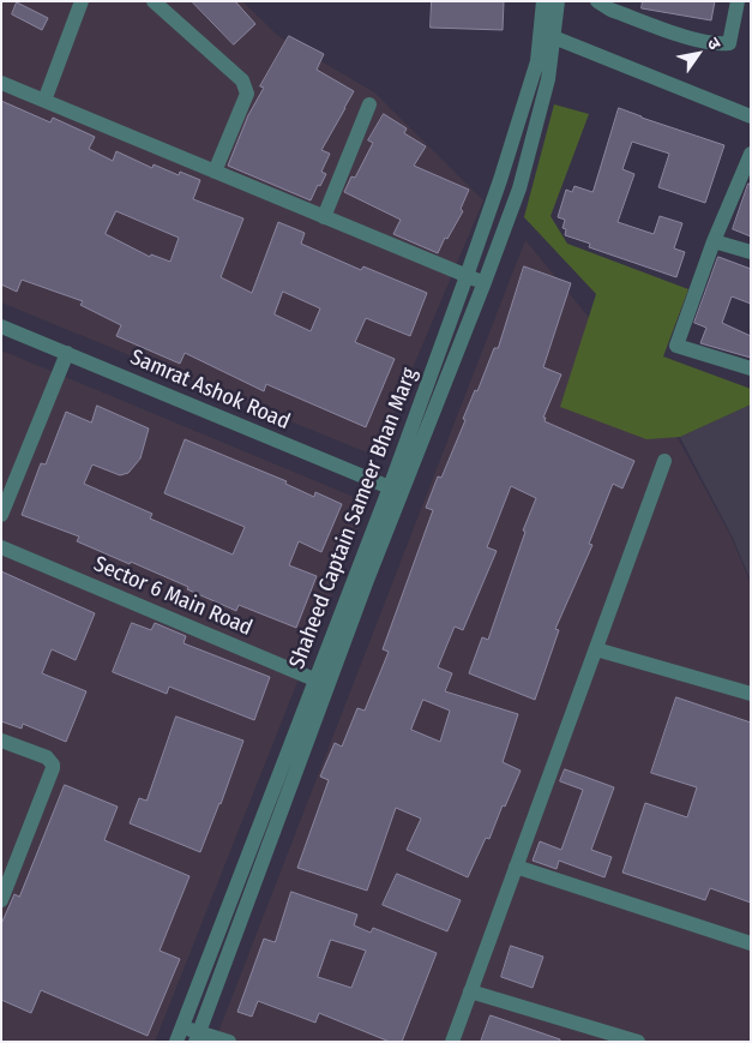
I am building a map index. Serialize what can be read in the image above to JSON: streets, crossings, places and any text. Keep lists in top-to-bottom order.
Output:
{
  "streets": {
    "street": ["Samrat Ashok Road", "Shaheed Captain Sameer Bhan Marg", "Sector 6 Main Road"]
  },
  "crossings": [
    ["Samrat Ashok Road", "Shaheed Captain Sameer Bhan Marg"],
    ["Shaheed Captain Sameer Bhan Marg", "Sector 6 Main Road"]
  ],
  "north": "top right"
}
